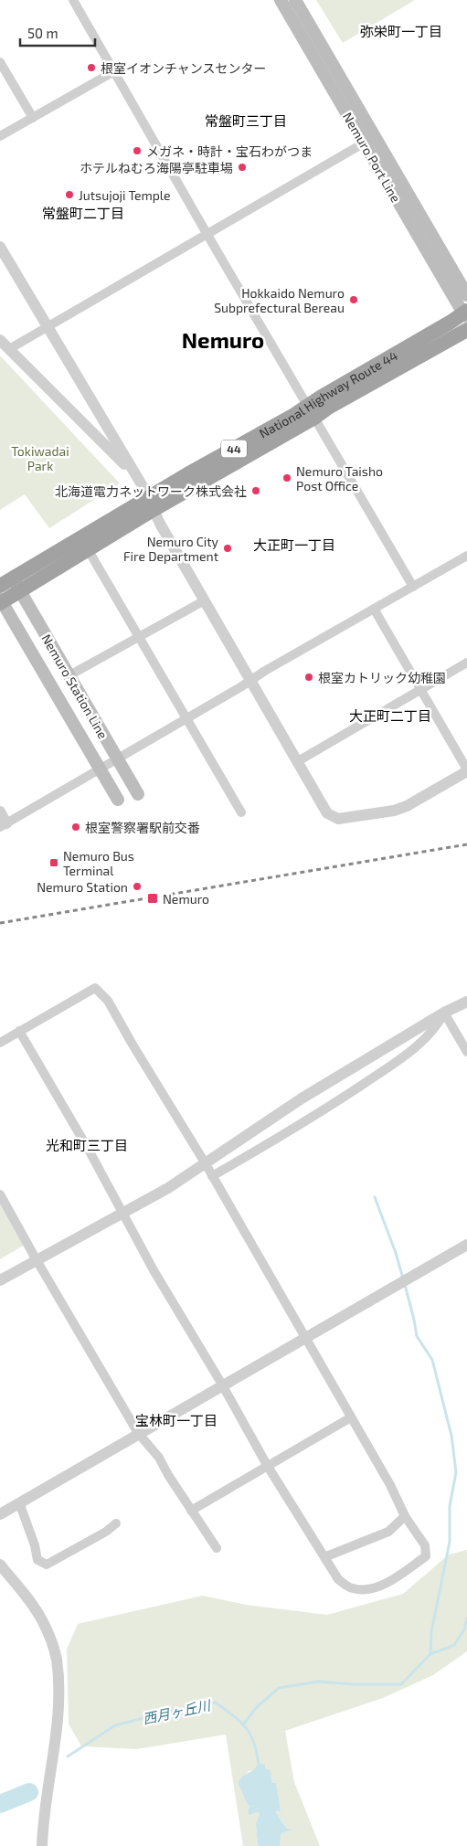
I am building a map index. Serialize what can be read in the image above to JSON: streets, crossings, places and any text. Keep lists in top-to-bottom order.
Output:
{
  "streets": {
    "highway": ["National Highway Route 44", "44"],
    "main road": ["Nemuro Port Line", "Nemuro Station Line"]
  },
  "crossings": [
    ["Nemuro Port Line", "National Highway Route 44"],
    ["National Highway Route 44", "Nemuro Station Line"]
  ],
  "districts": [
    "弥栄町一丁目",
    "常盤町三丁目",
    "常盤町二丁目",
    "Nemuro",
    "大正町一丁目",
    "大正町二丁目",
    "光和町三丁目",
    "宝林町一丁目"
  ],
  "water": ["西月ヶ丘川"],
  "parks": ["Tokiwadai Park"],
  "places": {
    "other": [
      "根室イオンチャンスセンター",
      "メガネ・時計・宝石わがつま",
      "ホテルねむろ海陽亭駐車場",
      "Jutsujoji Temple",
      "Hokkaido Nemuro Subprefectural Bereau",
      "Nemuro Taisho Post Office",
      "北海道電力ネットワーク株式会社",
      "Nemuro City Fire Department",
      "根室カトリック幼稚園",
      "根室警察署駅前交番",
      "Nemuro Station"
    ],
    "transit": ["Nemuro Bus Terminal", "Nemuro"]
  },
  "scale_bar": "50 m"
}
